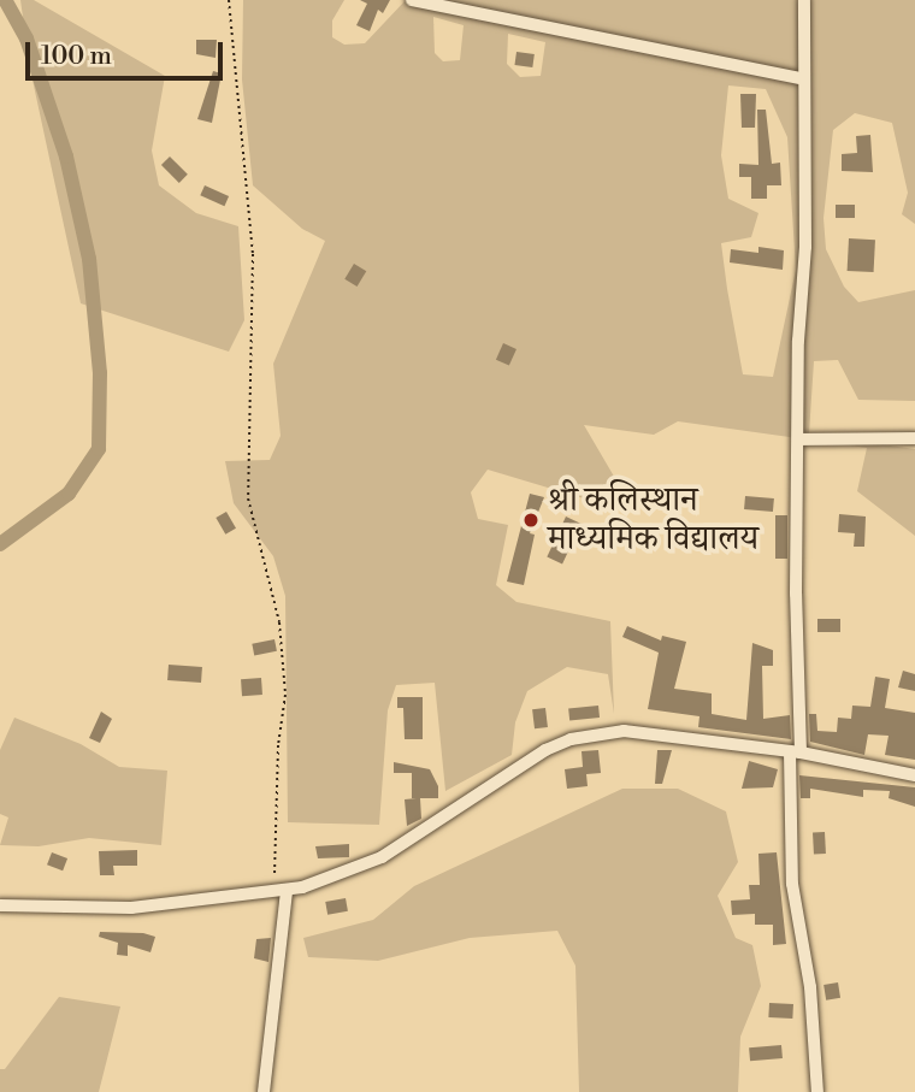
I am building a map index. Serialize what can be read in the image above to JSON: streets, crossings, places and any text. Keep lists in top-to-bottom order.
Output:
{
  "places": ["श्री कलिस्थान माध्यमिक विद्यालय"],
  "scale_bar": "100 m"
}
